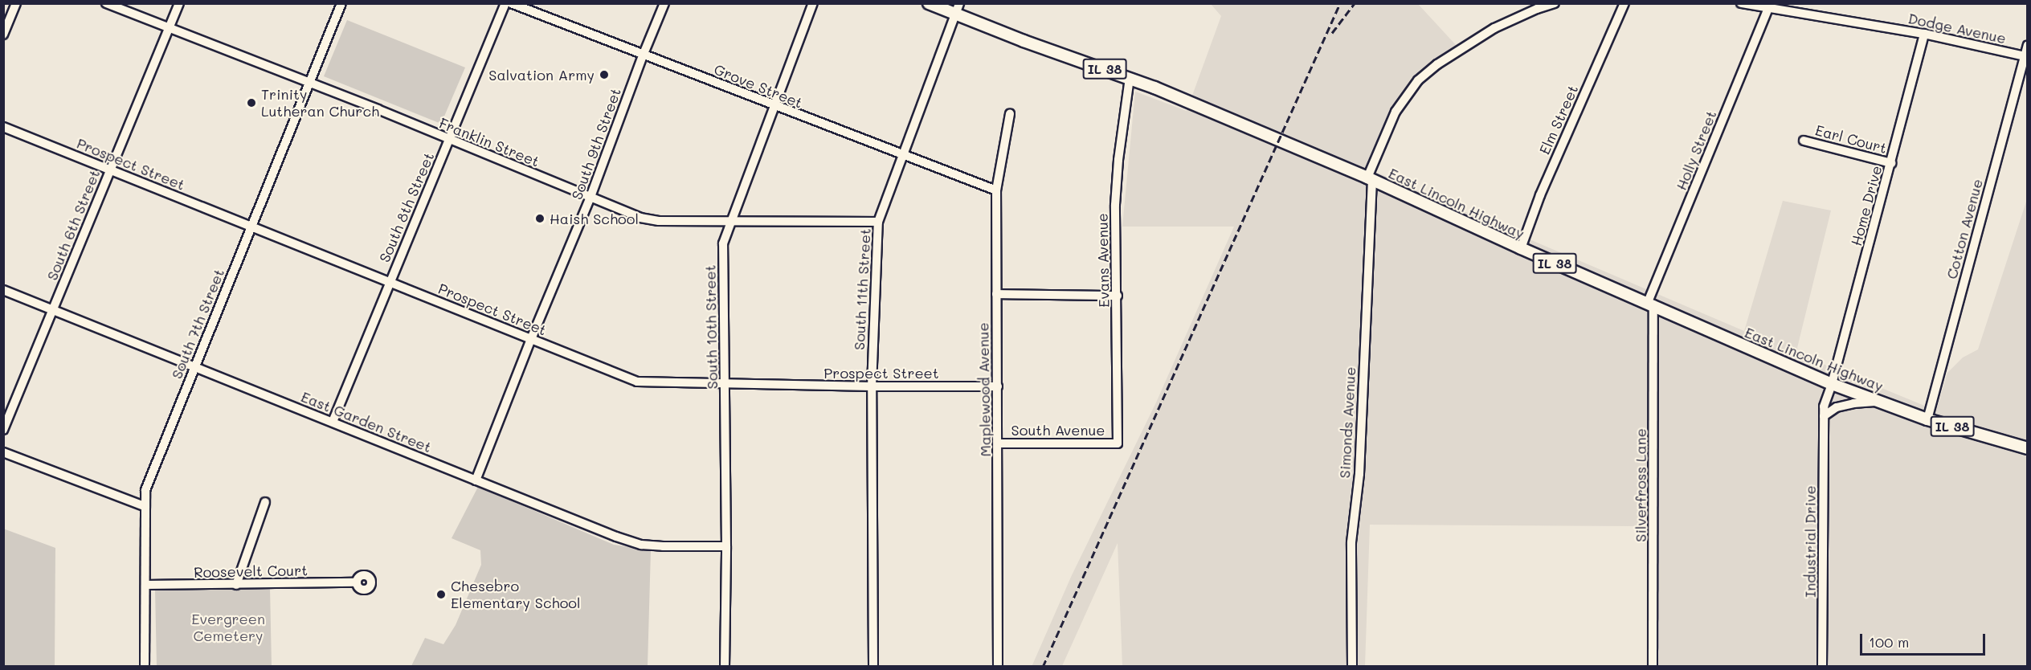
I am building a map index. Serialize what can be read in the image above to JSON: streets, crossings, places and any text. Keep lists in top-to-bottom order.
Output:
{
  "streets": {
    "main road": ["IL 38", "East Lincoln Highway"],
    "street": [
      "Dodge Avenue",
      "Grove Street",
      "Elm Street",
      "Earl Court",
      "Franklin Street",
      "South 9th Street",
      "Holly Street",
      "Prospect Street",
      "Home Drive",
      "South 8th Street",
      "South 6th Street",
      "Cotton Avenue",
      "Evans Avenue",
      "South 11th Street",
      "South 7th Street",
      "South 10th Street",
      "Maplewood Avenue",
      "East Garden Street",
      "Simonds Avenue",
      "South Avenue",
      "Silverfross Lane",
      "Industrial Drive",
      "Roosevelt Court"
    ]
  },
  "crossings": [
    ["Dodge Avenue", "Holly Street"],
    ["Dodge Avenue", "Home Drive"],
    ["Dodge Avenue", "Cotton Avenue"],
    ["Grove Street", "South 9th Street"],
    ["Grove Street", "South 11th Street"],
    ["Grove Street", "South 10th Street"],
    ["Grove Street", "Maplewood Avenue"],
    ["Elm Street", "East Lincoln Highway"],
    ["Earl Court", "Home Drive"],
    ["Franklin Street", "South 9th Street"],
    ["Franklin Street", "South 8th Street"],
    ["Franklin Street", "South 6th Street"],
    ["Franklin Street", "South 11th Street"],
    ["Franklin Street", "South 7th Street"],
    ["Franklin Street", "South 10th Street"],
    ["South 9th Street", "Prospect Street"],
    ["South 9th Street", "East Garden Street"],
    ["Holly Street", "East Lincoln Highway"],
    ["Holly Street", "Silverfross Lane"],
    ["Prospect Street", "South 8th Street"],
    ["Prospect Street", "South 6th Street"],
    ["Prospect Street", "South 11th Street"],
    ["Prospect Street", "South 7th Street"],
    ["Prospect Street", "South 10th Street"],
    ["Prospect Street", "Maplewood Avenue"],
    ["East Lincoln Highway", "Home Drive"],
    ["East Lincoln Highway", "Cotton Avenue"],
    ["East Lincoln Highway", "Evans Avenue"],
    ["East Lincoln Highway", "South 11th Street"],
    ["East Lincoln Highway", "Simonds Avenue"],
    ["East Lincoln Highway", "Silverfross Lane"],
    ["East Lincoln Highway", "Industrial Drive"],
    ["Home Drive", "Industrial Drive"],
    ["South 8th Street", "East Garden Street"],
    ["South 6th Street", "East Garden Street"],
    ["Evans Avenue", "South Avenue"],
    ["South 7th Street", "East Garden Street"],
    ["South 7th Street", "Roosevelt Court"],
    ["South 10th Street", "East Garden Street"],
    ["Maplewood Avenue", "South Avenue"]
  ],
  "parks": ["Evergreen Cemetery"],
  "places": [
    "Salvation Army",
    "Trinity Lutheran Church",
    "Haish School",
    "Chesebro Elementary School"
  ],
  "scale_bar": "100 m"
}
